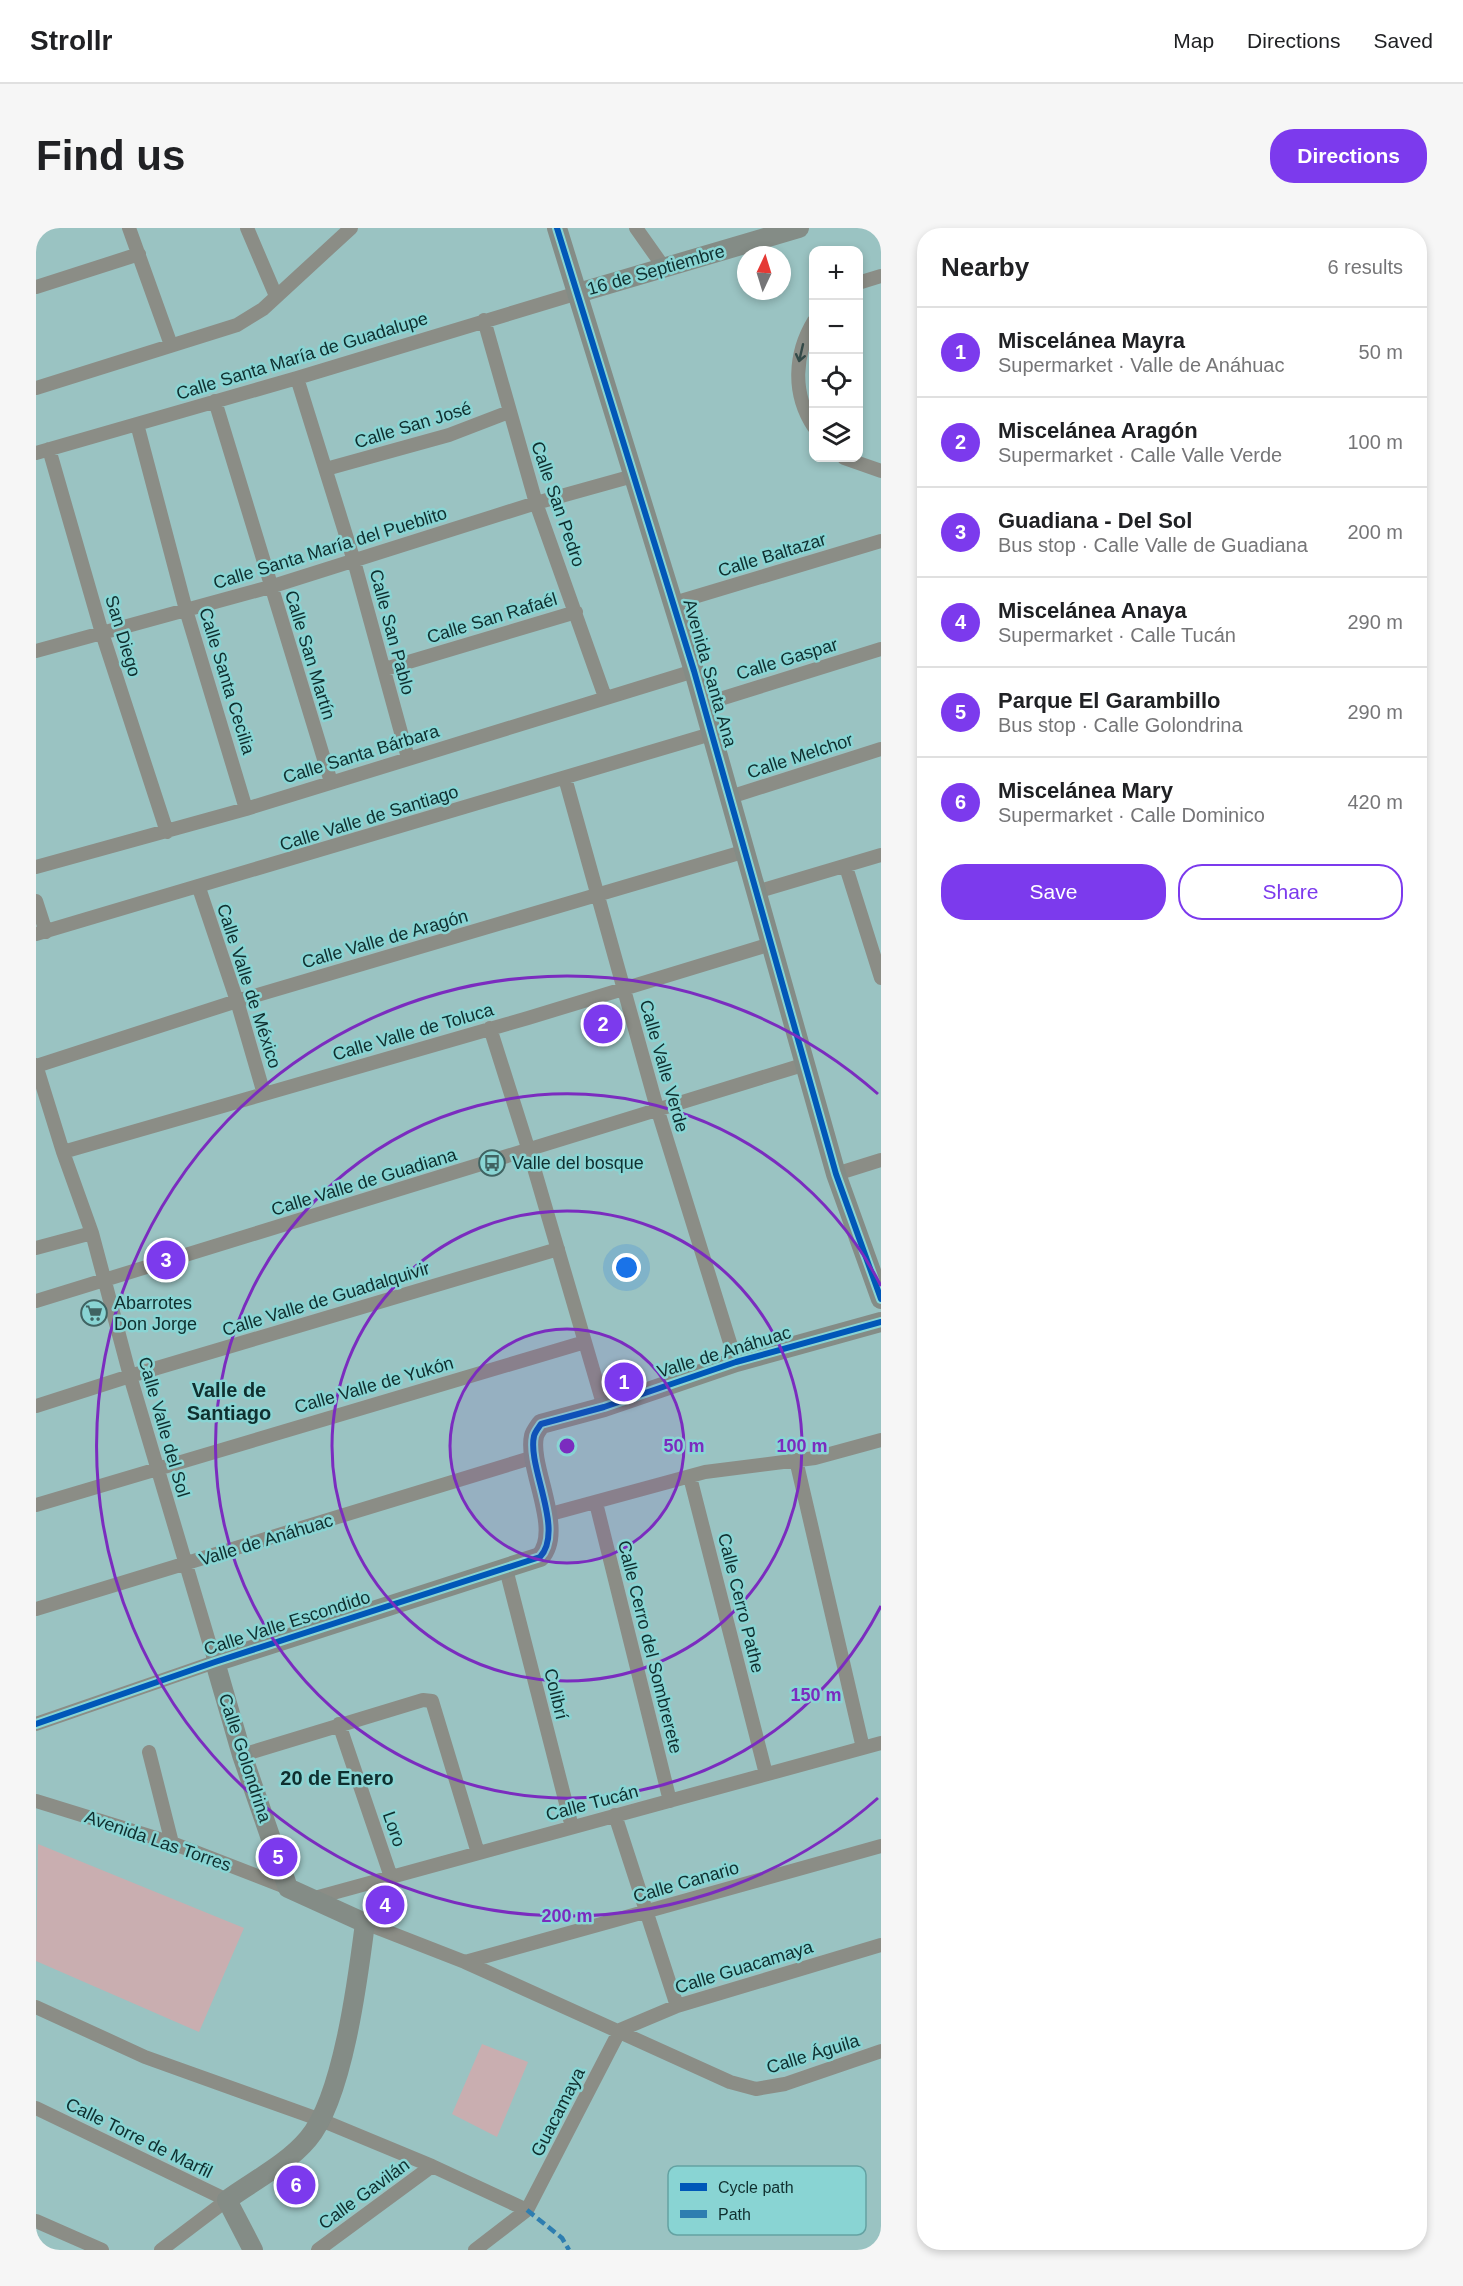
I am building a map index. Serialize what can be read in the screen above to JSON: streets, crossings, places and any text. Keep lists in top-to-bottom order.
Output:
{
  "streets": {
    "street": [
      "16 de Septiembre",
      "Calle Santa María de Guadalupe",
      "Calle San José",
      "Calle San Pedro",
      "Calle Santa María del Pueblito",
      "Calle Baltazar",
      "Calle San Rafaél",
      "Calle San Pablo",
      "San Diego",
      "Calle San Martín",
      "Calle Gaspar",
      "Avenida Santa Ana",
      "Calle Santa Cecilia",
      "Calle Santa Bárbara",
      "Calle Melchor",
      "Calle Valle de Santiago",
      "Calle Valle de Aragón",
      "Calle Valle de México",
      "Calle Valle de Toluca",
      "Calle Valle Verde",
      "Calle Valle de Guadiana",
      "Calle Valle de Guadalquivir",
      "Valle de Anáhuac",
      "Calle Valle de Yukón",
      "Calle Valle del Sol",
      "Calle Cerro Pathe",
      "Calle Valle Escondido",
      "Calle Cerro del Sombrerete",
      "Colibrí",
      "Calle Golondrina",
      "Calle Tucán",
      "Loro",
      "Avenida Las Torres",
      "Calle Canario",
      "Calle Guacamaya",
      "Calle Águila",
      "Guacamaya",
      "Calle Torre de Marfil",
      "Calle Gavilán"
    ]
  },
  "crossings": [
    ["16 de Septiembre", "Calle Santa María de Guadalupe"],
    ["16 de Septiembre", "Avenida Santa Ana"],
    ["Calle Santa María de Guadalupe", "Calle San Pedro"],
    ["Calle Santa María de Guadalupe", "Calle San Pablo"],
    ["Calle Santa María de Guadalupe", "San Diego"],
    ["Calle Santa María de Guadalupe", "Calle San Martín"],
    ["Calle Santa María de Guadalupe", "Avenida Santa Ana"],
    ["Calle Santa María de Guadalupe", "Calle Santa Cecilia"],
    ["Calle San José", "Calle San Pedro"],
    ["Calle San José", "Calle San Pablo"],
    ["Calle San Pedro", "Calle Santa María del Pueblito"],
    ["Calle San Pedro", "Calle San Rafaél"],
    ["Calle San Pedro", "Calle Santa Bárbara"],
    ["Calle Santa María del Pueblito", "Calle San Pablo"],
    ["Calle Santa María del Pueblito", "San Diego"],
    ["Calle Santa María del Pueblito", "Calle San Martín"],
    ["Calle Santa María del Pueblito", "Avenida Santa Ana"],
    ["Calle Santa María del Pueblito", "Calle Santa Cecilia"],
    ["Calle Baltazar", "Avenida Santa Ana"],
    ["Calle San Rafaél", "Calle San Pablo"],
    ["Calle San Pablo", "Calle Santa Bárbara"],
    ["San Diego", "Calle Santa Bárbara"],
    ["Calle San Martín", "Calle Santa Bárbara"],
    ["Calle Gaspar", "Avenida Santa Ana"],
    ["Avenida Santa Ana", "Calle Santa Bárbara"],
    ["Avenida Santa Ana", "Calle Melchor"],
    ["Avenida Santa Ana", "Calle Valle de Santiago"],
    ["Avenida Santa Ana", "Calle Valle de Aragón"],
    ["Avenida Santa Ana", "Calle Valle de Toluca"],
    ["Avenida Santa Ana", "Calle Valle de Guadiana"],
    ["Calle Santa Cecilia", "Calle Santa Bárbara"],
    ["Calle Valle de Santiago", "Calle Valle de México"],
    ["Calle Valle de Santiago", "Calle Valle Verde"],
    ["Calle Valle de Aragón", "Calle Valle de México"],
    ["Calle Valle de Aragón", "Calle Valle Verde"],
    ["Calle Valle de Aragón", "Calle Valle del Sol"],
    ["Calle Valle de México", "Calle Valle de Toluca"],
    ["Calle Valle de Toluca", "Calle Valle Verde"],
    ["Calle Valle de Toluca", "Calle Valle del Sol"],
    ["Calle Valle Verde", "Calle Valle de Guadiana"],
    ["Calle Valle Verde", "Valle de Anáhuac"],
    ["Calle Valle de Guadiana", "Calle Valle del Sol"],
    ["Calle Valle de Guadalquivir", "Calle Valle del Sol"],
    ["Valle de Anáhuac", "Calle Valle del Sol"],
    ["Calle Valle de Yukón", "Calle Valle del Sol"],
    ["Calle Valle del Sol", "Calle Valle Escondido"],
    ["Calle Valle del Sol", "Calle Golondrina"],
    ["Calle Cerro Pathe", "Calle Tucán"],
    ["Calle Valle Escondido", "Colibrí"],
    ["Calle Valle Escondido", "Calle Golondrina"],
    ["Calle Cerro del Sombrerete", "Calle Tucán"],
    ["Colibrí", "Calle Tucán"],
    ["Calle Golondrina", "Avenida Las Torres"],
    ["Calle Tucán", "Loro"],
    ["Calle Tucán", "Avenida Las Torres"],
    ["Calle Guacamaya", "Calle Águila"],
    ["Calle Guacamaya", "Guacamaya"],
    ["Calle Águila", "Guacamaya"]
  ],
  "districts": ["Valle de Santiago", "20 de Enero"],
  "places": {
    "bus stop": ["Valle del bosque"],
    "supermarket": ["Abarrotes Don Jorge"]
  },
  "legend": ["Cycle path", "Path"],
  "north": "top",
  "page": {
    "header": "Strollr",
    "nav": ["Map", "Directions", "Saved"],
    "buttons": [
      "Directions",
      ["Save", "Share"]
    ],
    "title": "Find us",
    "heading": ["Nearby", "6 results"],
    "map_buttons": ["+", "−"],
    "list": [
      {
        "mark": "1",
        "name": "Miscelánea Mayra",
        "note": "Supermarket · Valle de Anáhuac",
        "value": "50 m"
      },
      {
        "mark": "2",
        "name": "Miscelánea Aragón",
        "note": "Supermarket · Calle Valle Verde",
        "value": "100 m"
      },
      {
        "mark": "3",
        "name": "Guadiana - Del Sol",
        "note": "Bus stop · Calle Valle de Guadiana",
        "value": "200 m"
      },
      {
        "mark": "4",
        "name": "Miscelánea Anaya",
        "note": "Supermarket · Calle Tucán",
        "value": "290 m"
      },
      {
        "mark": "5",
        "name": "Parque El Garambillo",
        "note": "Bus stop · Calle Golondrina",
        "value": "290 m"
      },
      {
        "mark": "6",
        "name": "Miscelánea Mary",
        "note": "Supermarket · Calle Dominico",
        "value": "420 m"
      }
    ],
    "pins": [
      "2",
      "3",
      "1",
      "5",
      "4",
      "6"
    ]
  },
  "rings": [
    "50 m",
    "100 m",
    "150 m",
    "200 m"
  ]
}
